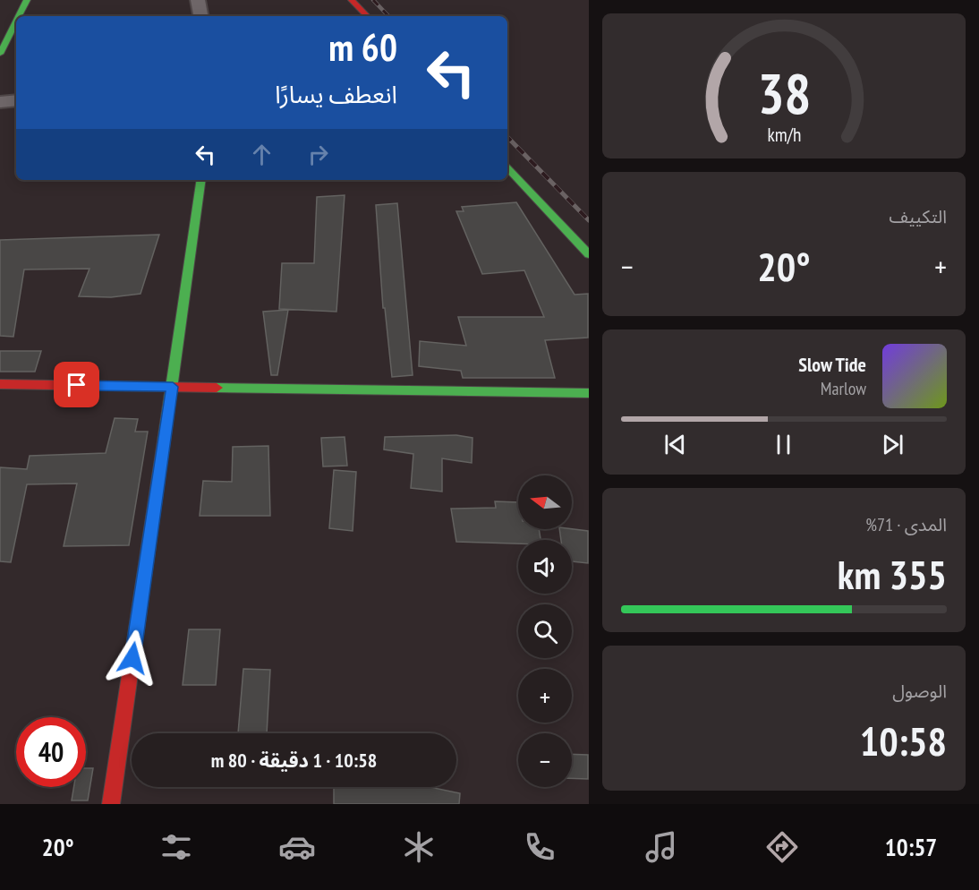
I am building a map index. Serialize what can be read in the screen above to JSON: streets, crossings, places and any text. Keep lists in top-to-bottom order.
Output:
{
  "north": "left",
  "page": {
    "turn": ["60 m", "انعطف يسارًا"],
    "tile": [
      "التكييف",
      ["المدى · 71%", "355 km"],
      ["الوصول", "10:58"]
    ],
    "heat": ["−", "20°", "+"],
    "song": ["Slow Tide", "Marlow"],
    "map_buttons": ["+", "−"],
    "limit": "40",
    "trip": "10:58 · 1 دقيقة · 80 m",
    "tabs": ["10:57", "20°"],
    "gauge": ["38", "km/h"]
  }
}
